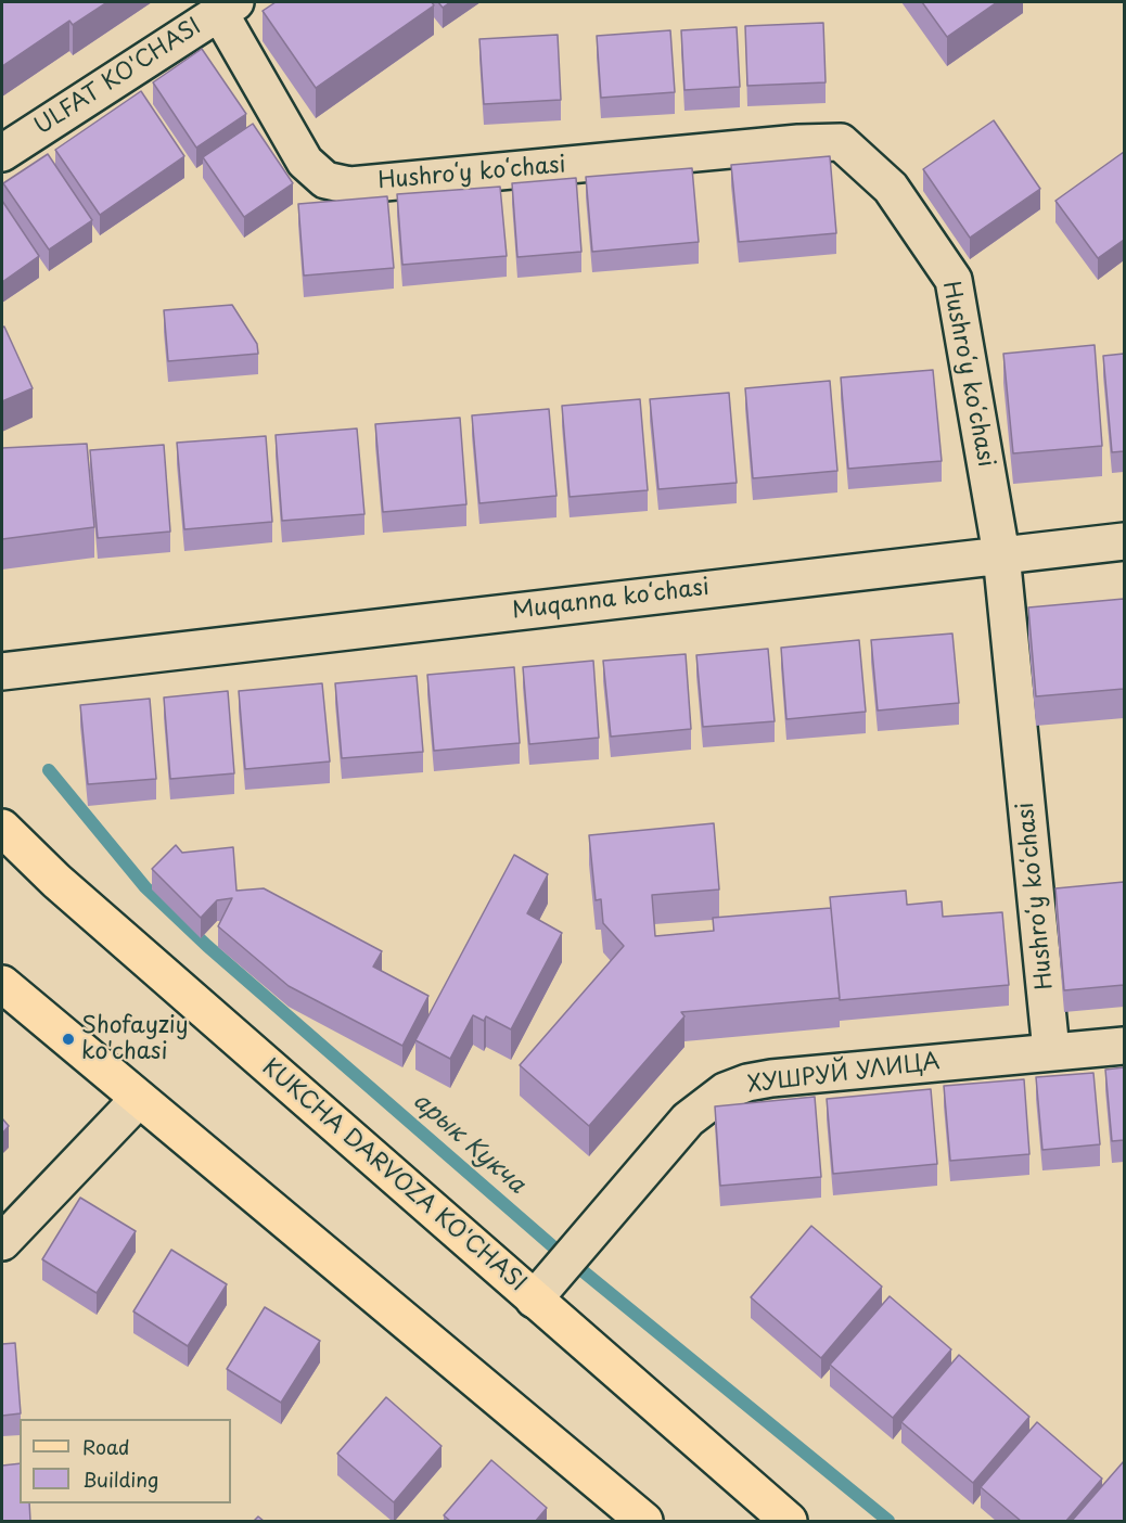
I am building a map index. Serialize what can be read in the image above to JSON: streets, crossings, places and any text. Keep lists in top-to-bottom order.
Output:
{
  "streets": {
    "main road": ["KUKCHA DARVOZA KO'CHASI"],
    "street": [
      "ULFAT KO'CHASI",
      "Hushroʻy koʻchasi",
      "Muqanna koʻchasi",
      "ХУШРУЙ УЛИЦА"
    ]
  },
  "crossings": [
    ["ULFAT KO'CHASI", "Hushroʻy koʻchasi"],
    ["Hushroʻy koʻchasi", "Muqanna koʻchasi"],
    ["Hushroʻy koʻchasi", "ХУШРУЙ УЛИЦА"],
    ["ХУШРУЙ УЛИЦА", "KUKCHA DARVOZA KO'CHASI"]
  ],
  "water": ["арык Кукча"],
  "places": ["Shofayziy ko'chasi"],
  "legend": ["Road", "Building"]
}
